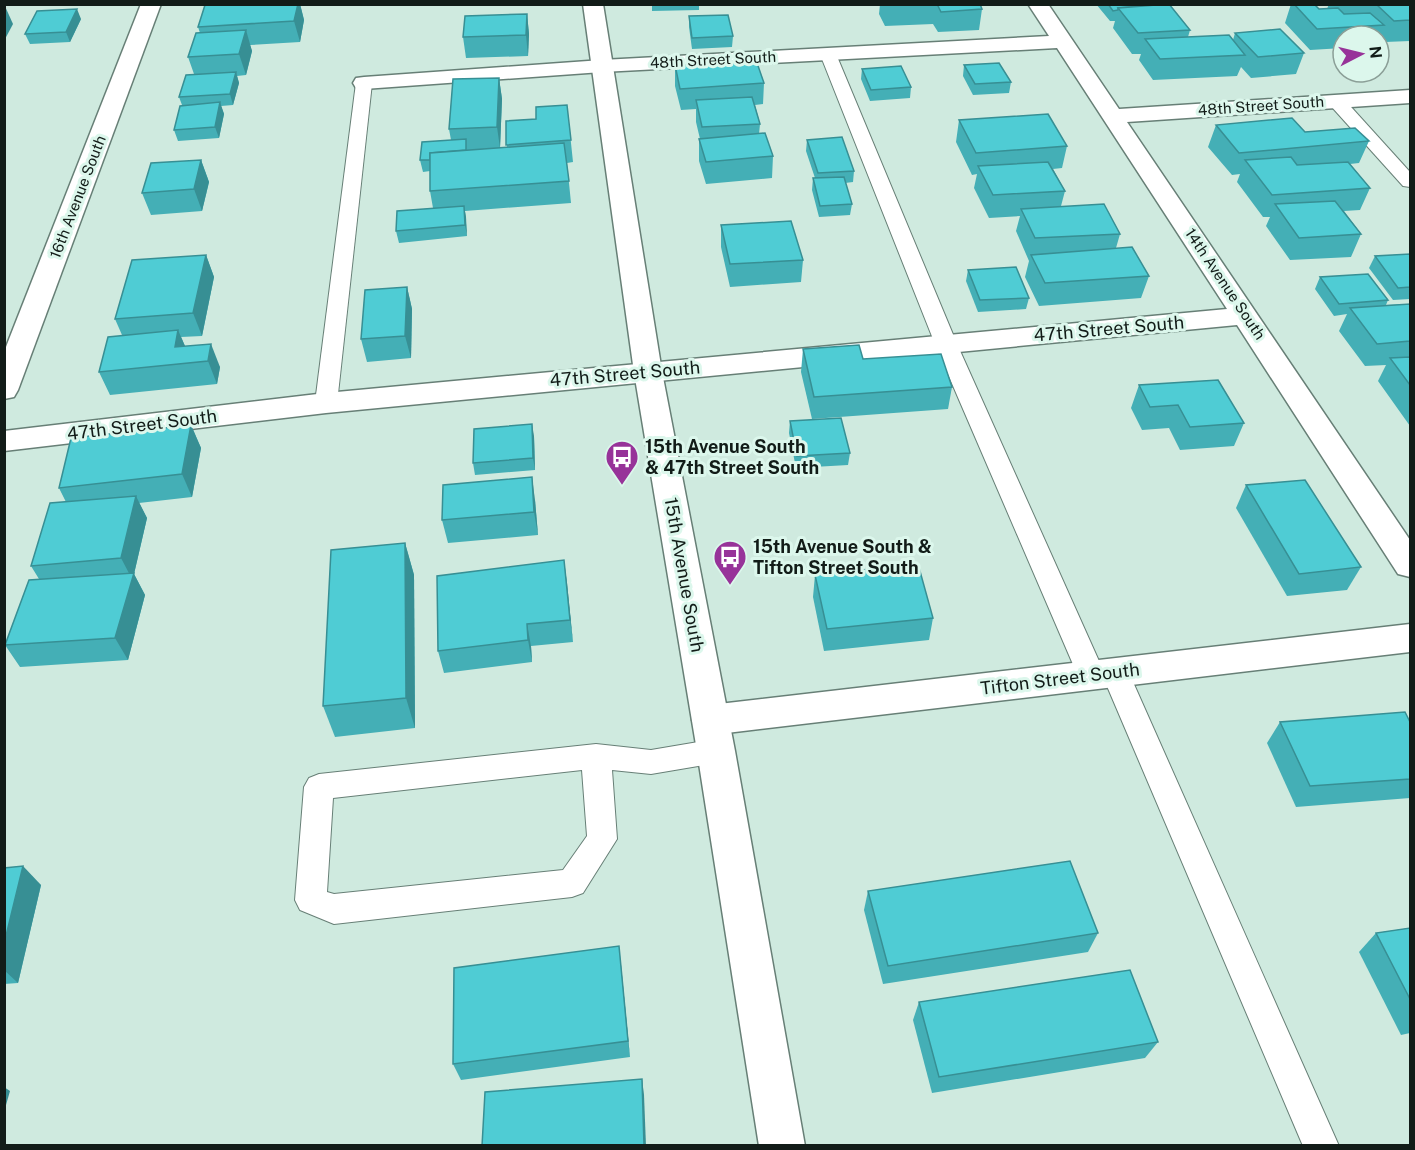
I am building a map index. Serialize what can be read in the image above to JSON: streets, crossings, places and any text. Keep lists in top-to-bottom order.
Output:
{
  "streets": {
    "street": [
      "48th Street South",
      "16th Avenue South",
      "14th Avenue South",
      "47th Street South",
      "15th Avenue South",
      "Tifton Street South"
    ]
  },
  "crossings": [
    ["48th Street South", "14th Avenue South"],
    ["48th Street South", "15th Avenue South"],
    ["14th Avenue South", "47th Street South"],
    ["47th Street South", "15th Avenue South"],
    ["15th Avenue South", "Tifton Street South"]
  ],
  "places": {
    "bus stop": ["15th Avenue South & 47th Street South", "15th Avenue South & Tifton Street South"]
  },
  "north": "right"
}
